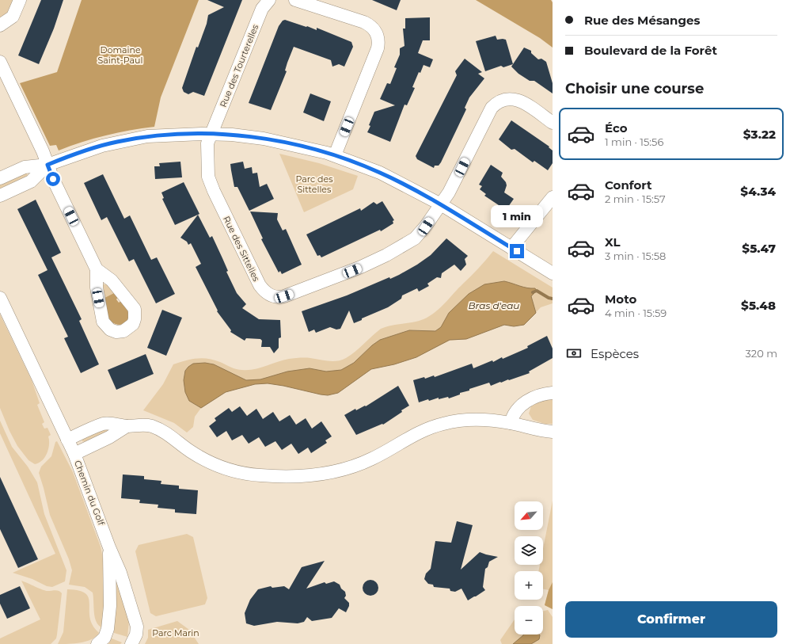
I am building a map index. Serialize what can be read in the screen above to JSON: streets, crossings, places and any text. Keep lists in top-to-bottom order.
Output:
{
  "streets": {
    "street": ["Rue des Tourterelles", "Rue des Sittelles", "Chemin du Golf"]
  },
  "crossings": [
    ["Rue des Tourterelles", "Rue des Sittelles"]
  ],
  "water": ["Bras d'eau"],
  "parks": ["Domaine Saint-Paul", "Parc des Sittelles", "Parc Marin"],
  "north": "bottom left",
  "page": {
    "banner": ["Rue des Mésanges", "Boulevard de la Forêt"],
    "heading": "Choisir une course",
    "list": [
      {
        "name": "Éco",
        "note": "1 min · 15:56",
        "value": "$3.22"
      },
      {
        "name": "Confort",
        "note": "2 min · 15:57",
        "value": "$4.34"
      },
      {
        "name": "XL",
        "note": "3 min · 15:58",
        "value": "$5.47"
      },
      {
        "name": "Moto",
        "note": "4 min · 15:59",
        "value": "$5.48"
      }
    ],
    "bubble": "1 min",
    "pay": ["Espèces", "320 m"],
    "map_buttons": ["+", "−"],
    "buttons": "Confirmer"
  }
}
